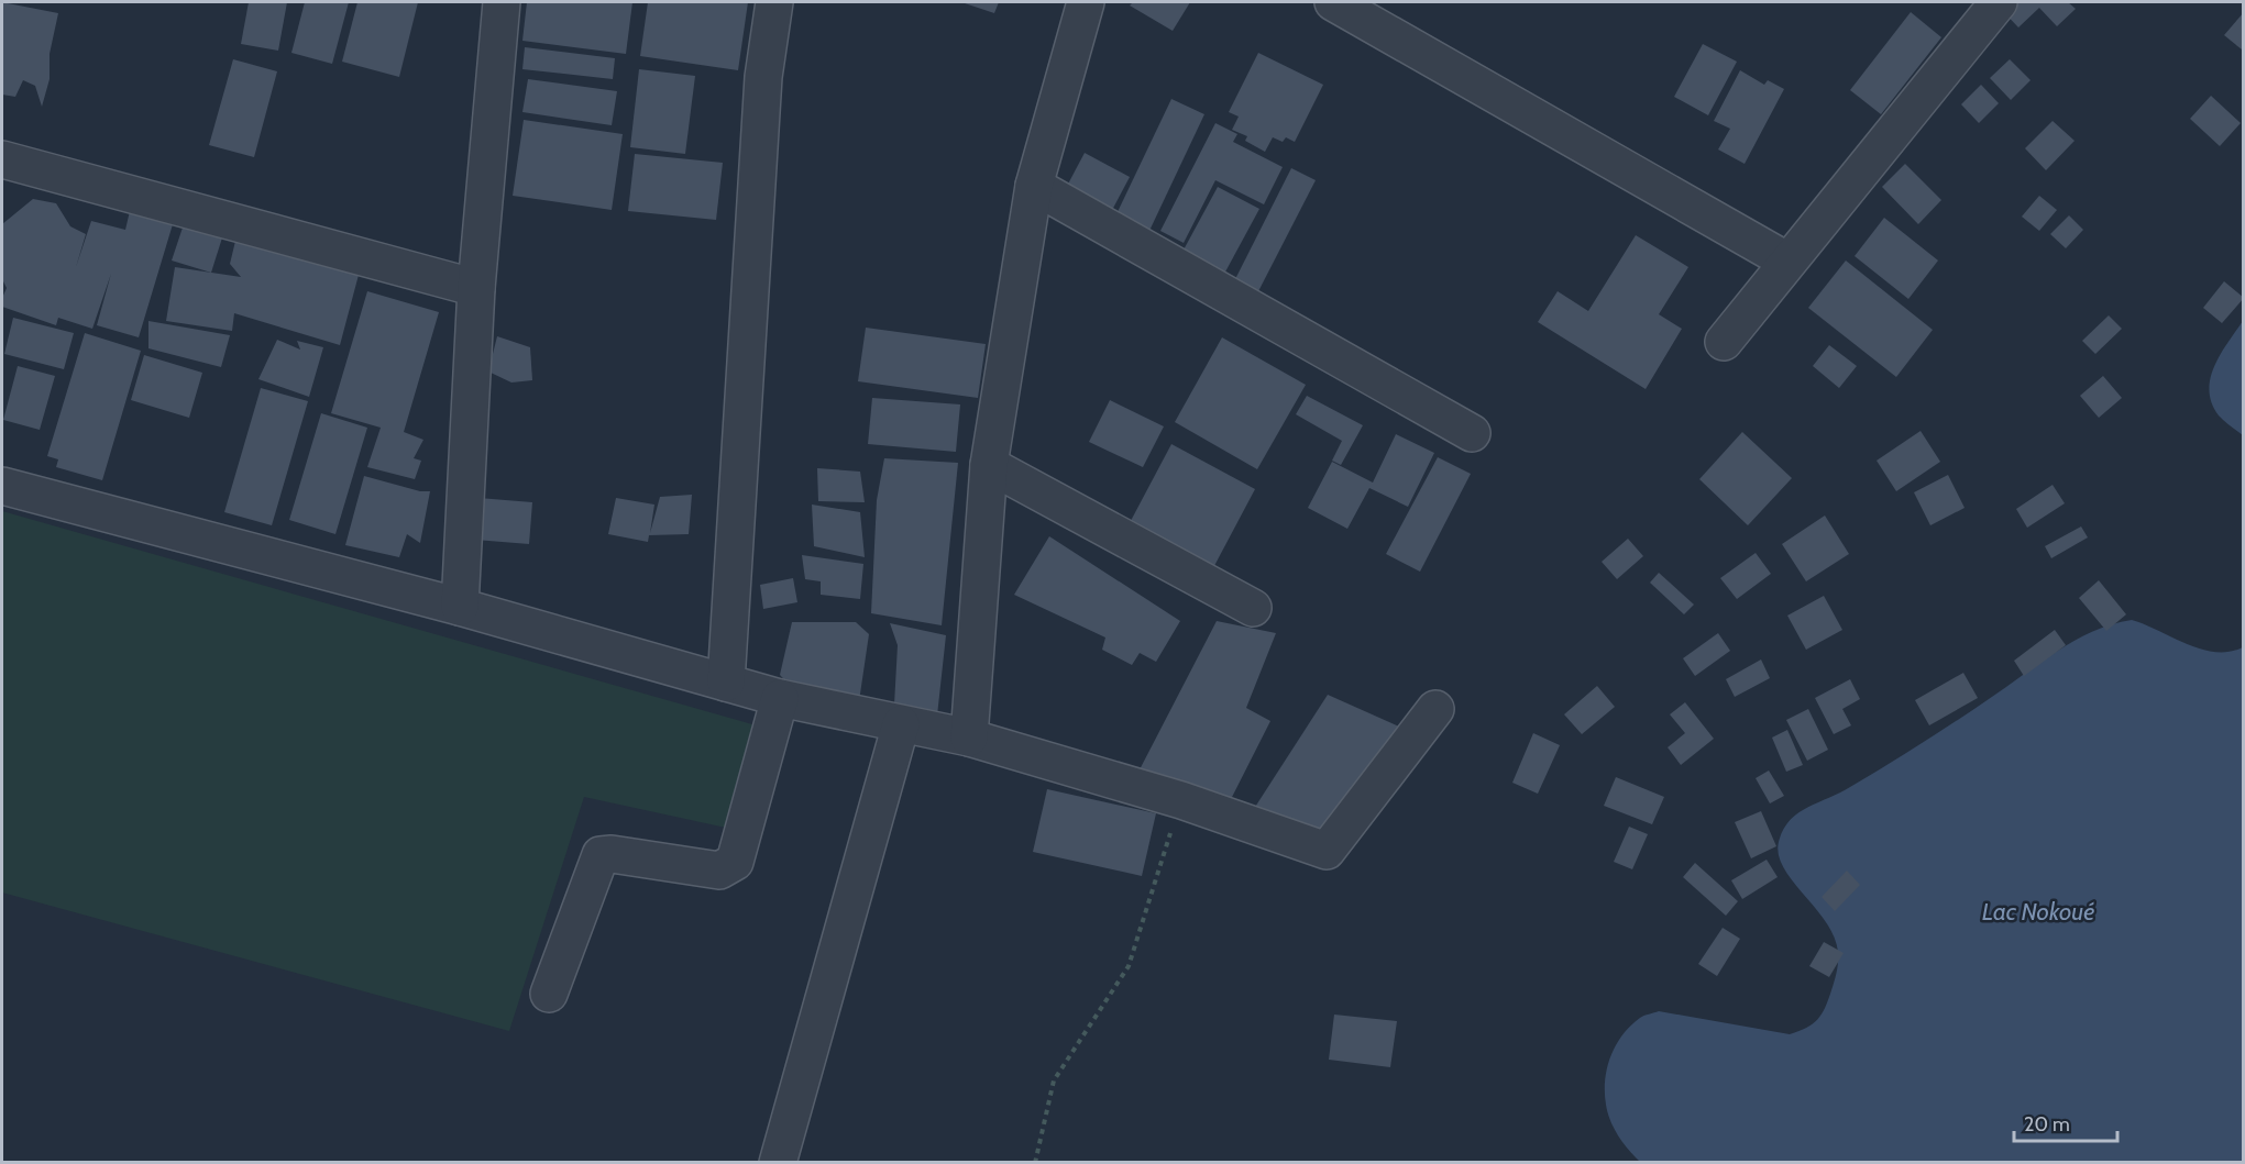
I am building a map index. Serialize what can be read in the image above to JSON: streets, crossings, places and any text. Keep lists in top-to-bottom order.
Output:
{
  "water": ["Lac Nokoué"],
  "scale_bar": "20 m"
}
